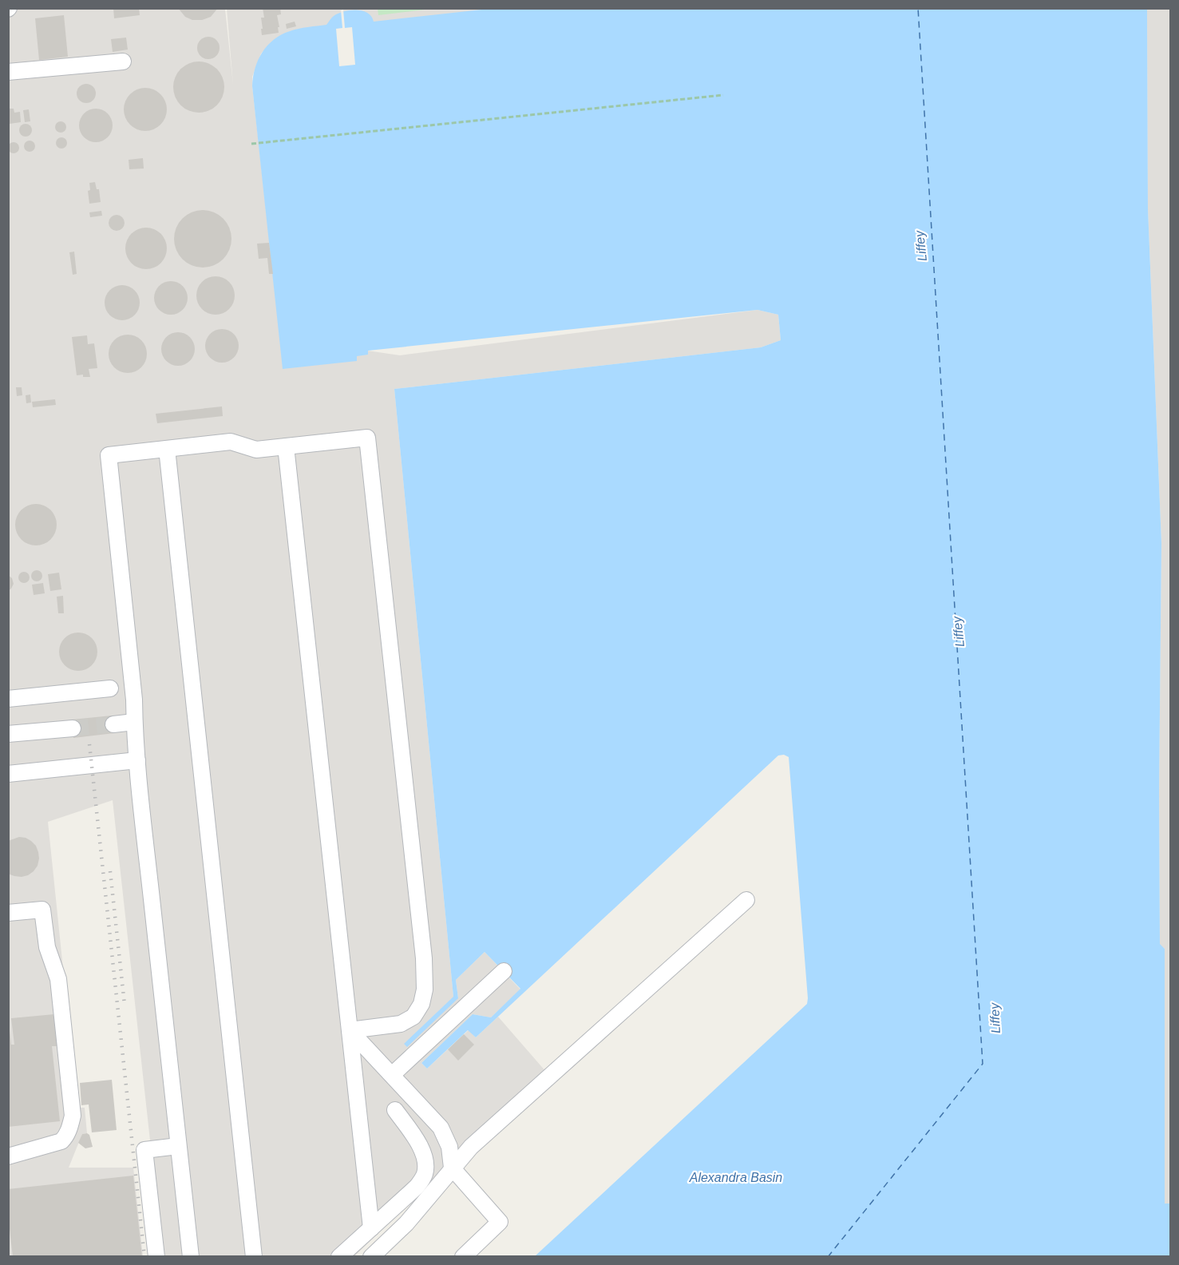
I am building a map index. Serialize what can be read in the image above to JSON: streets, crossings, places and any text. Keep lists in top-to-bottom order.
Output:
{
  "water": ["Liffey", "Alexandra Basin"]
}
